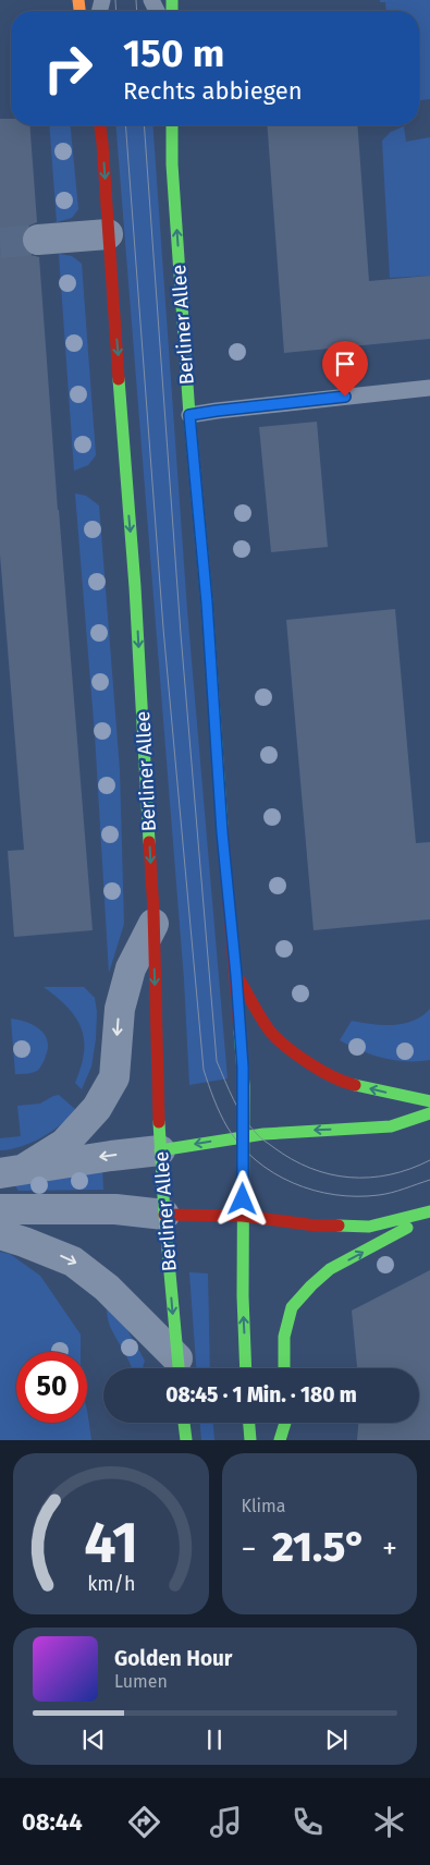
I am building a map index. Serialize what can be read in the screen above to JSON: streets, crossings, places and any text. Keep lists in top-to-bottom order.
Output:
{
  "streets": {
    "main road": ["Berliner Allee"]
  },
  "page": {
    "turn": ["150 m", "Rechts abbiegen"],
    "limit": "50",
    "trip": "08:45 · 1 Min. · 180 m",
    "tile": "Klima",
    "heat": ["−", "21.5°", "+"],
    "song": ["Golden Hour", "Lumen"],
    "tabs": "08:44",
    "gauge": ["41", "km/h"]
  }
}
